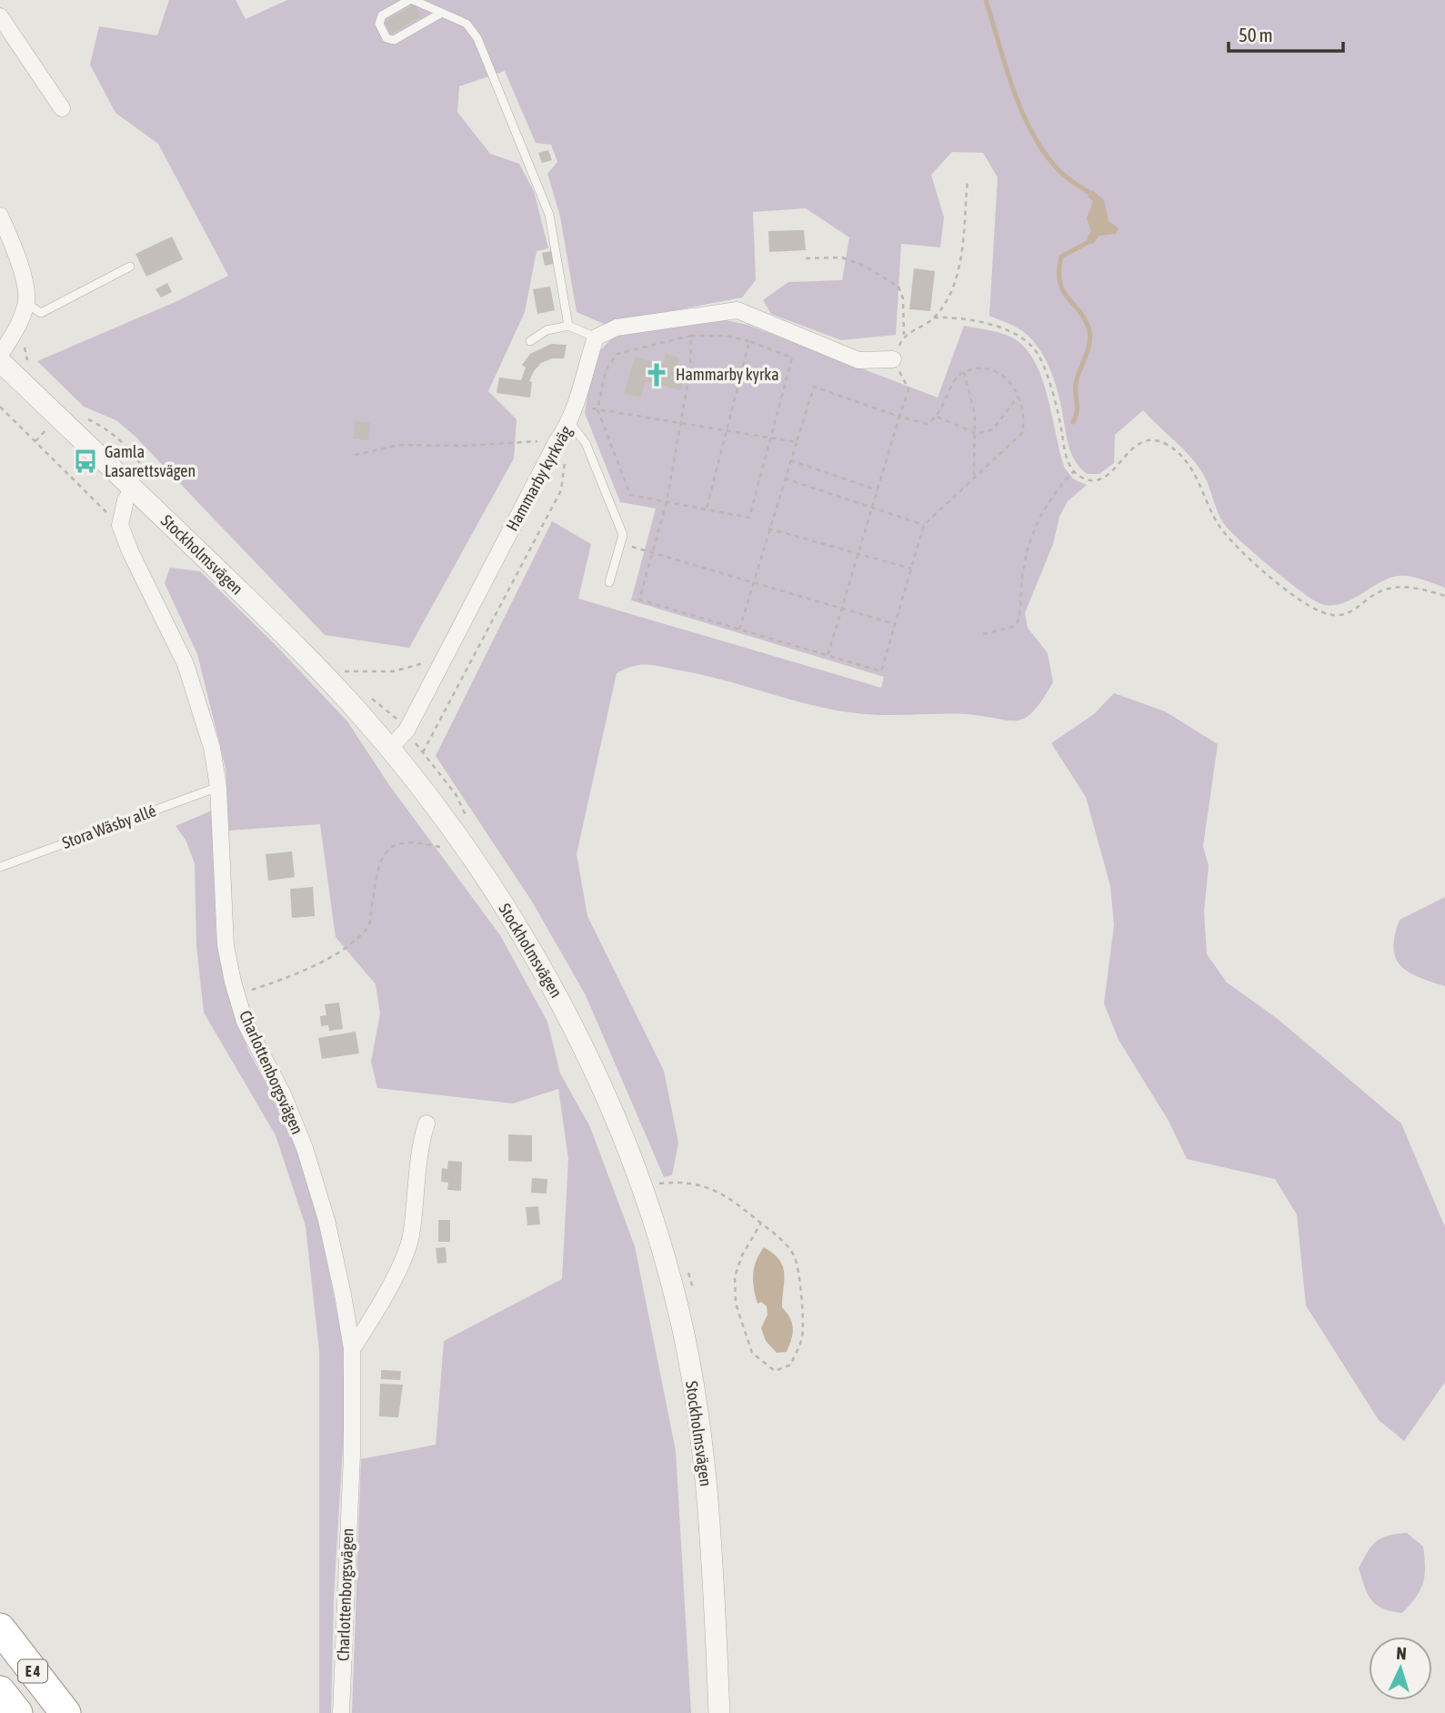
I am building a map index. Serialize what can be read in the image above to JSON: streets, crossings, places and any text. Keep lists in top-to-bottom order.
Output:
{
  "streets": {
    "highway": ["E 4"],
    "street": ["Hammarby kyrkväg", "Stockholmsvägen", "Charlottenborgsvägen"],
    "lane": ["Stora Wäsby allé"]
  },
  "crossings": [
    ["Hammarby kyrkväg", "Stockholmsvägen"],
    ["Stora Wäsby allé", "Charlottenborgsvägen"]
  ],
  "places": {
    "church": ["Hammarby kyrka"],
    "bus stop": ["Gamla Lasarettsvägen"]
  },
  "scale_bar": "50 m",
  "north": "top"
}
